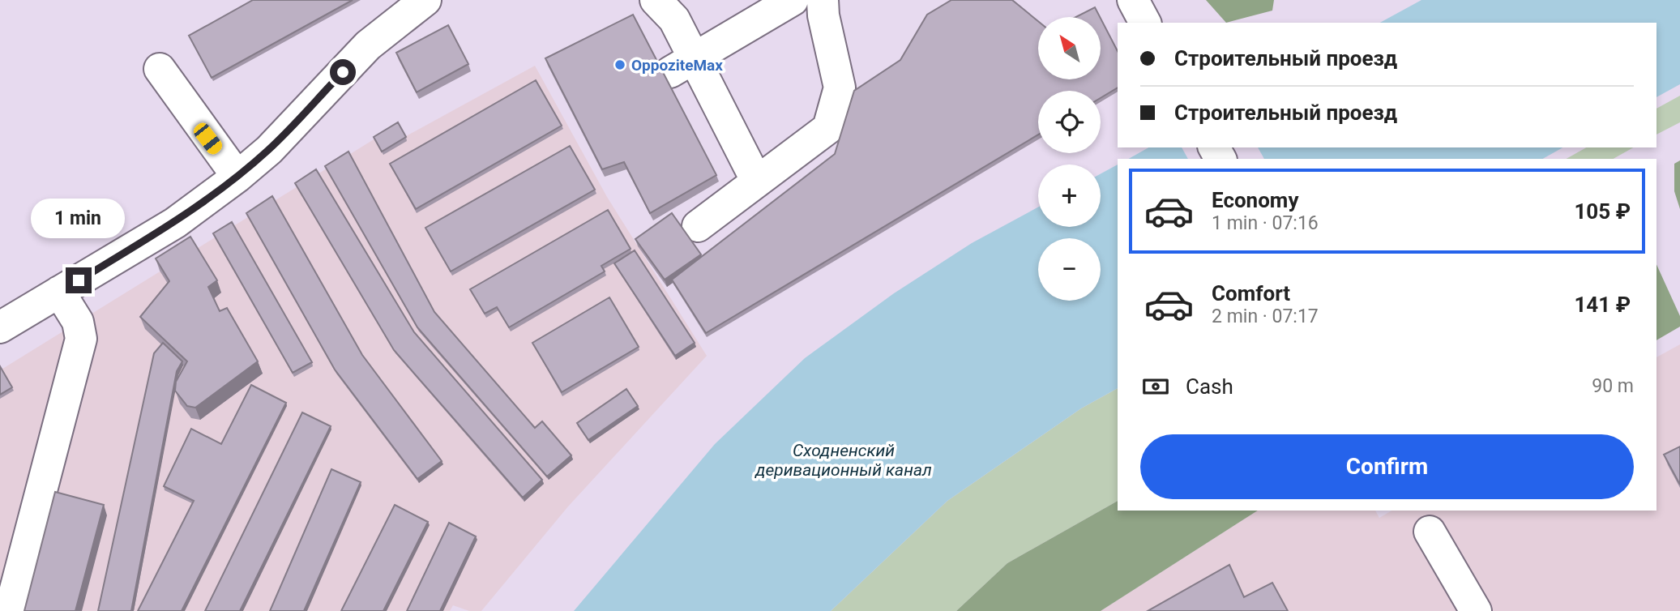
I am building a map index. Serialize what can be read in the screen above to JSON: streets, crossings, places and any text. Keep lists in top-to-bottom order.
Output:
{
  "water": ["Сходненский деривационный канал"],
  "places": ["OppoziteMax"],
  "north": "top left",
  "page": {
    "map_buttons": ["+", "−"],
    "banner": ["Строительный проезд", "Строительный проезд"],
    "list": [
      {
        "name": "Economy",
        "note": "1 min · 07:16",
        "value": "105 ₽"
      },
      {
        "name": "Comfort",
        "note": "2 min · 07:17",
        "value": "141 ₽"
      }
    ],
    "bubble": "1 min",
    "pay": ["Cash", "90 m"],
    "buttons": "Confirm"
  }
}
